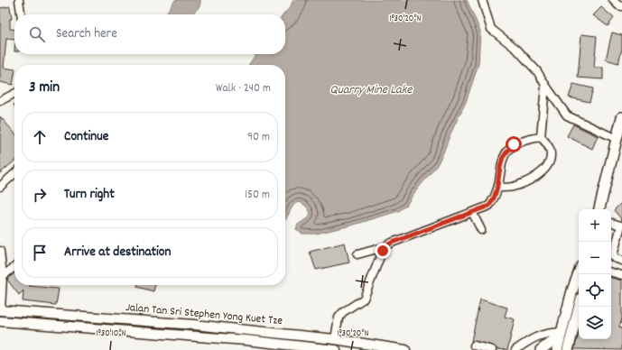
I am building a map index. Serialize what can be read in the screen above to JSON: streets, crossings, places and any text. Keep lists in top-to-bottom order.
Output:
{
  "streets": {
    "main road": ["Jalan Tan Sri Stephen Yong Kuet Tze"]
  },
  "water": ["Quarry Mine Lake"],
  "page": {
    "search": "Search here",
    "heading": ["3 min", "Walk · 240 m"],
    "list": [
      ["Continue", "90 m"],
      ["Turn right", "150 m"],
      "Arrive at destination"
    ],
    "map_buttons": ["+", "−"]
  },
  "coordinates": ["1°30'20\"N", "1°30'10\"N"]
}
